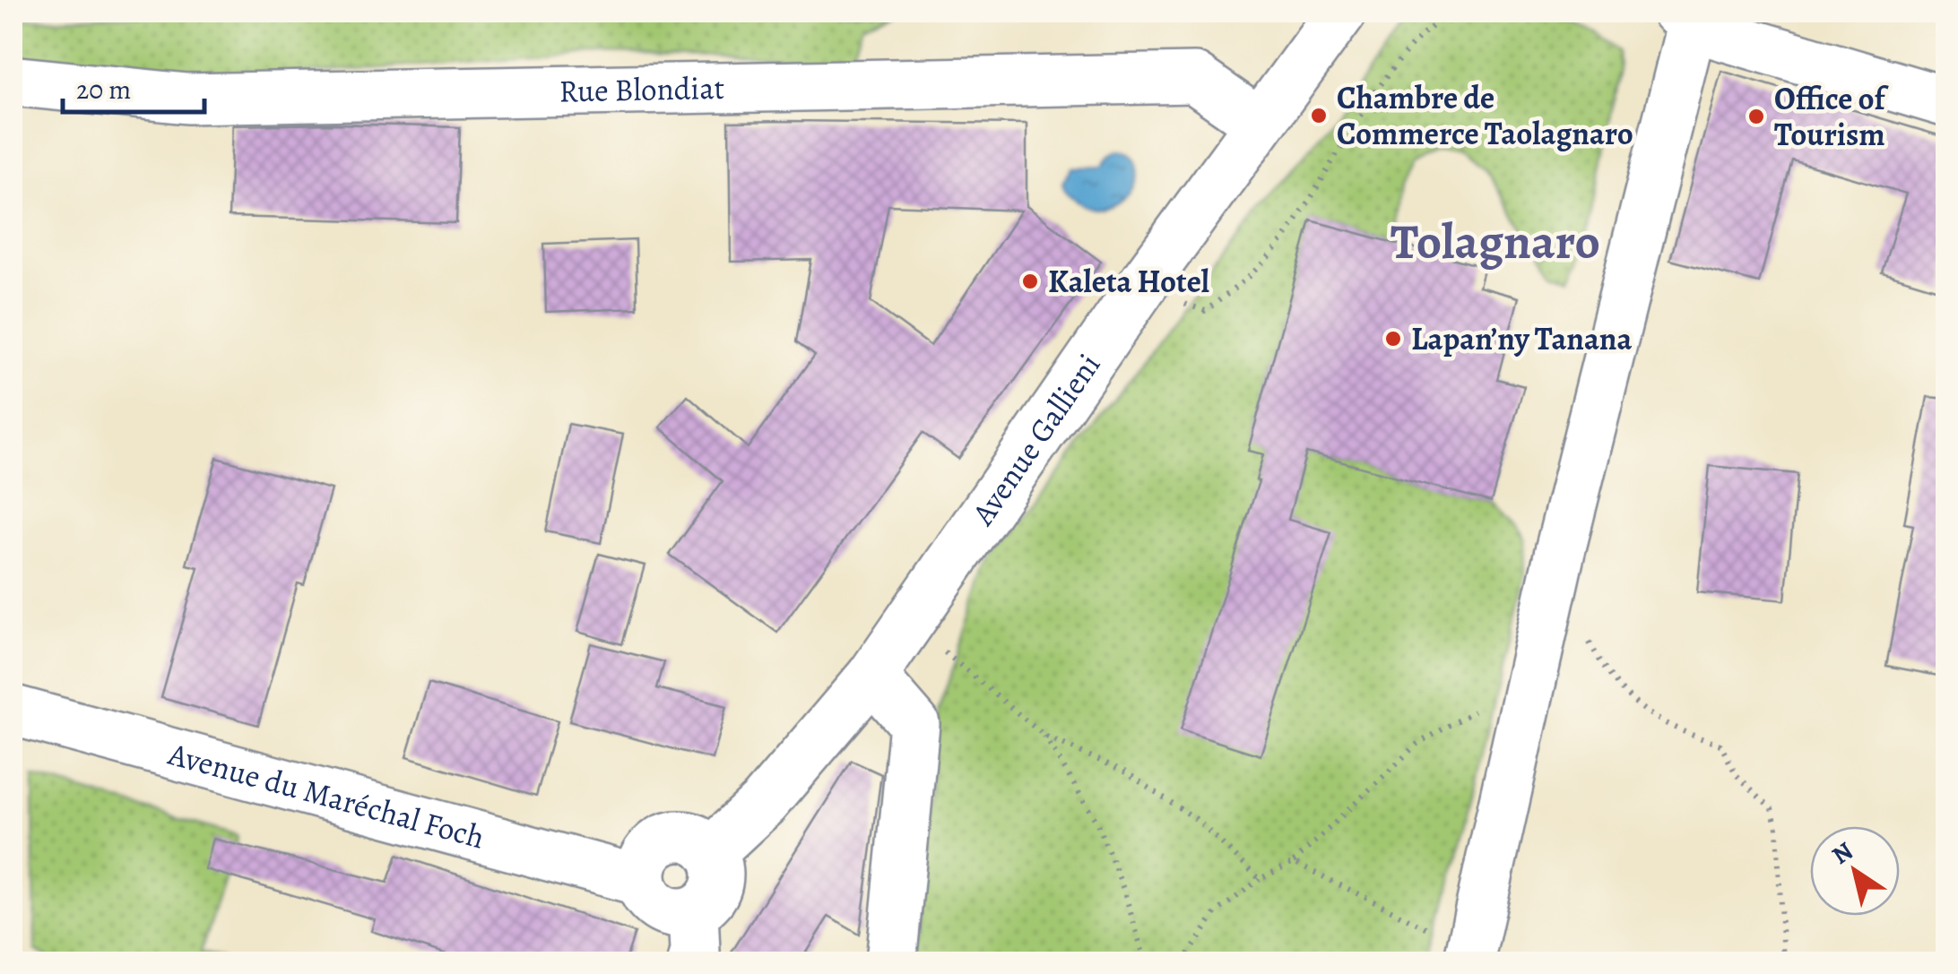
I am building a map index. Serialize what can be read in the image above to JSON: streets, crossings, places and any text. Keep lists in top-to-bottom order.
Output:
{
  "streets": {
    "main road": ["Rue Blondiat", "Avenue Gallieni", "Avenue du Maréchal Foch"]
  },
  "crossings": [
    ["Rue Blondiat", "Avenue Gallieni"],
    ["Avenue Gallieni", "Avenue du Maréchal Foch"]
  ],
  "districts": ["Tolagnaro"],
  "places": [
    "Chambre de Commerce Taolagnaro",
    "Office of Tourism",
    "Kaleta Hotel",
    "Lapan’ny Tanana"
  ],
  "scale_bar": "20 m",
  "north": "top left"
}
